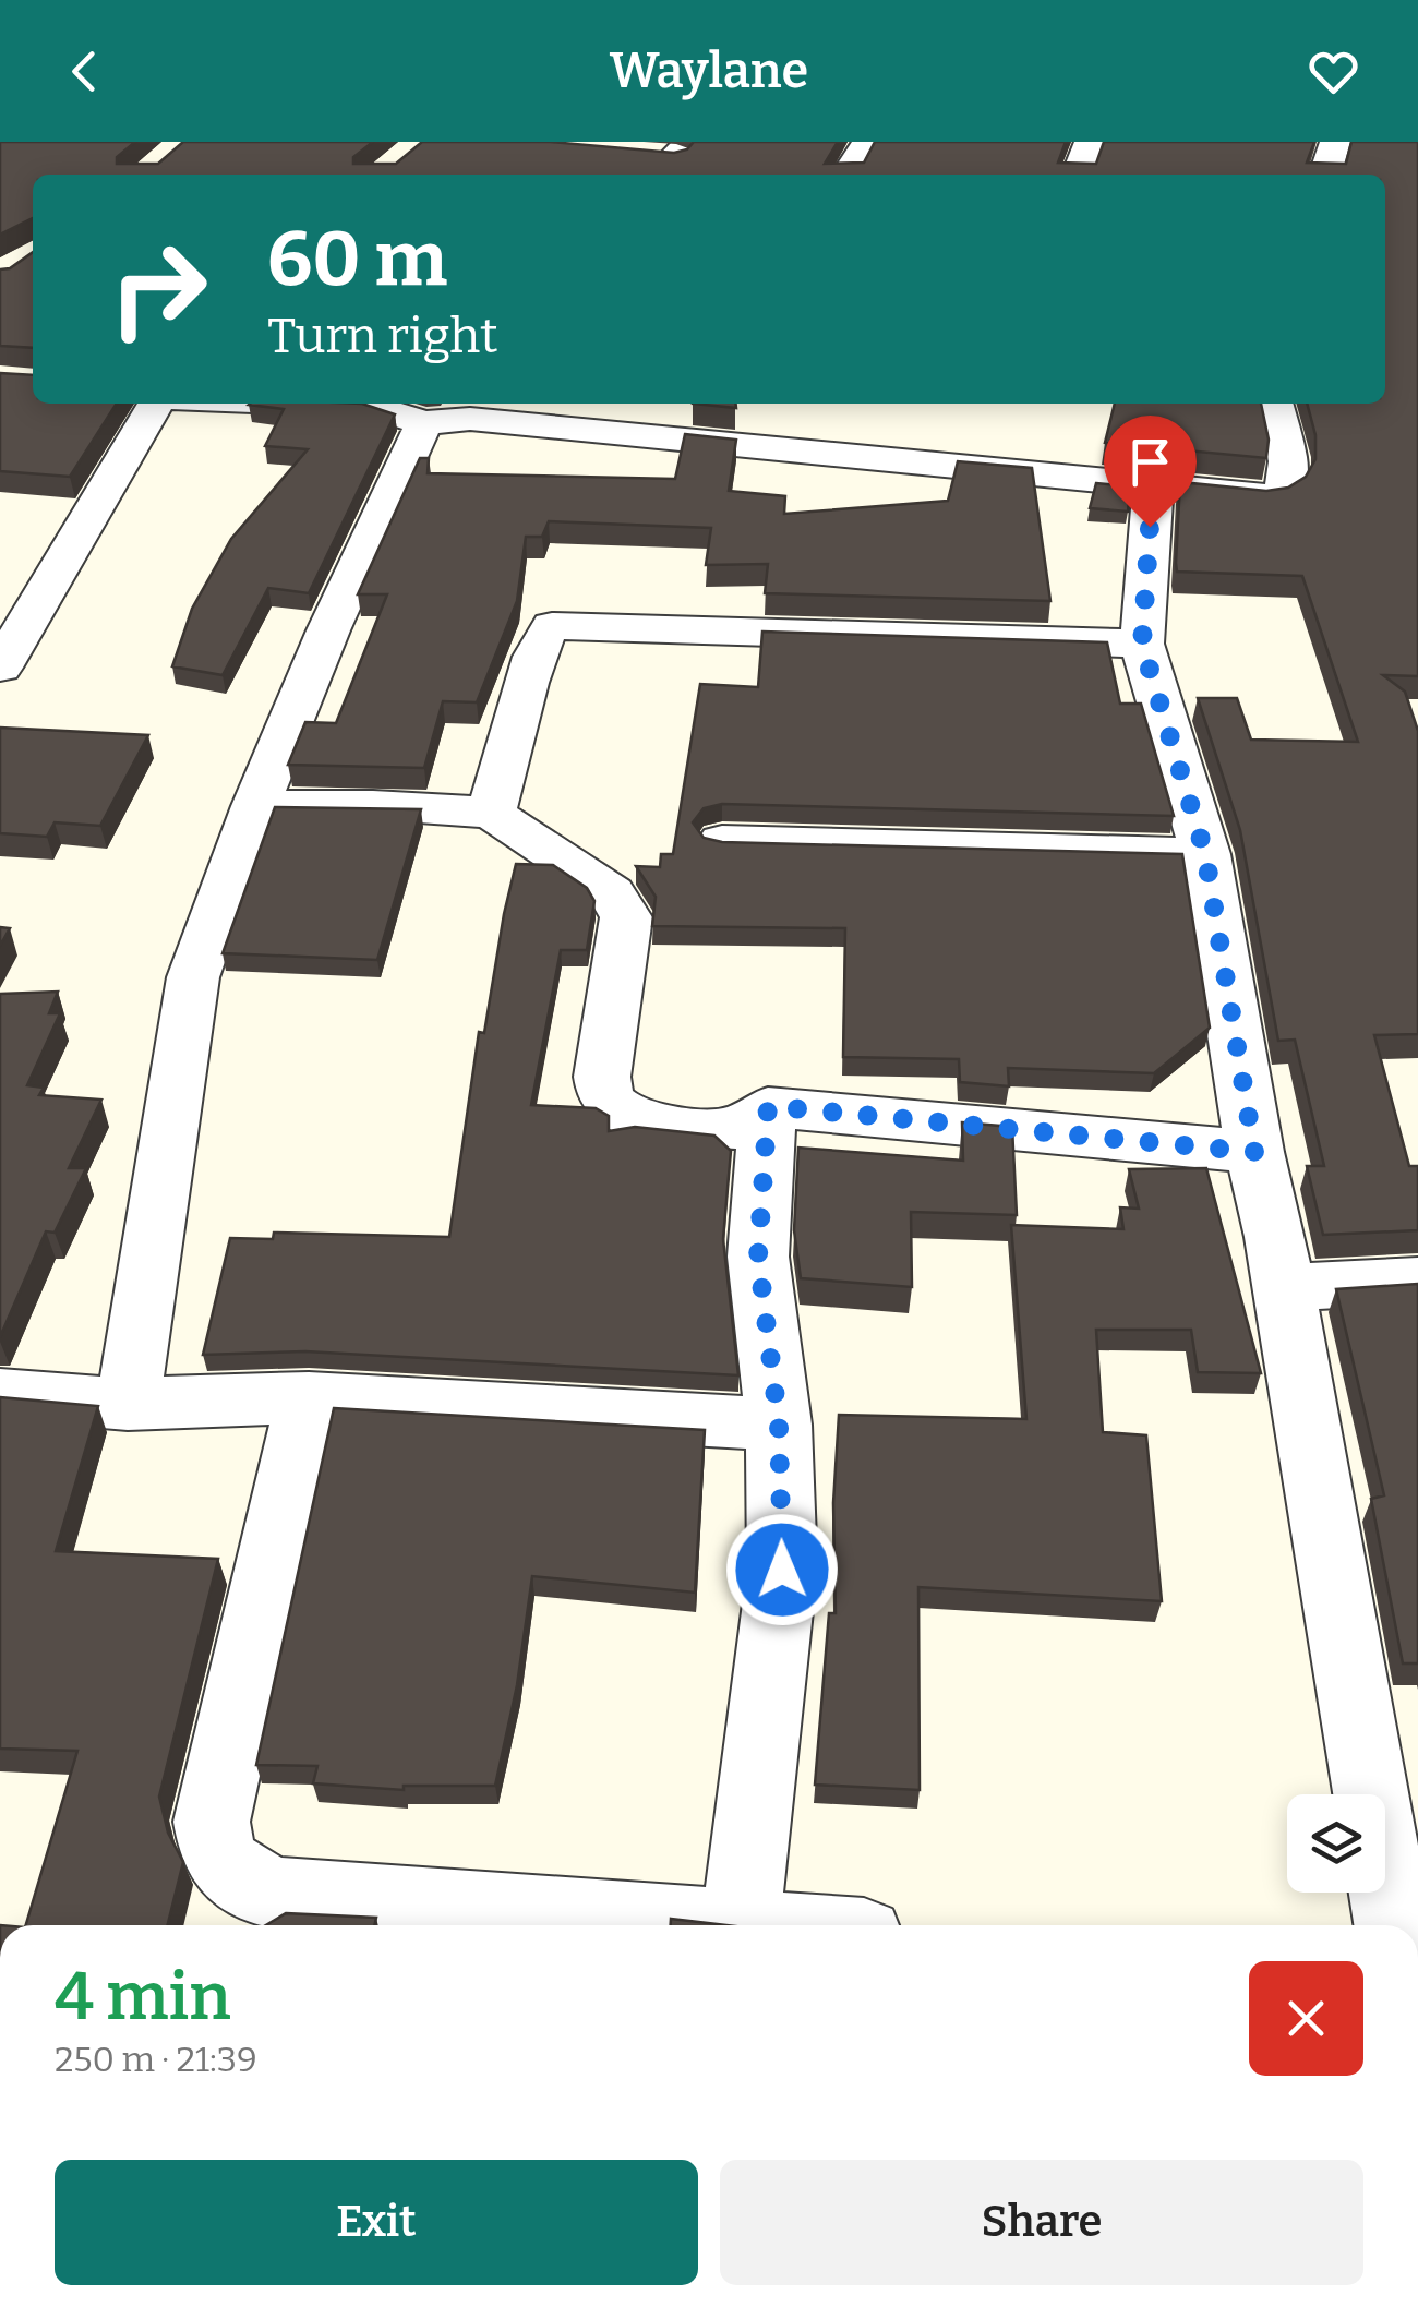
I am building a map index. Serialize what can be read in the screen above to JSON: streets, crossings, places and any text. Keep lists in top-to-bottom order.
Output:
{
  "page": {
    "header": "Waylane",
    "turn": ["60 m", "Turn right"],
    "heading": ["4 min", "250 m · 21:39"],
    "buttons": ["Exit", "Share"]
  }
}
